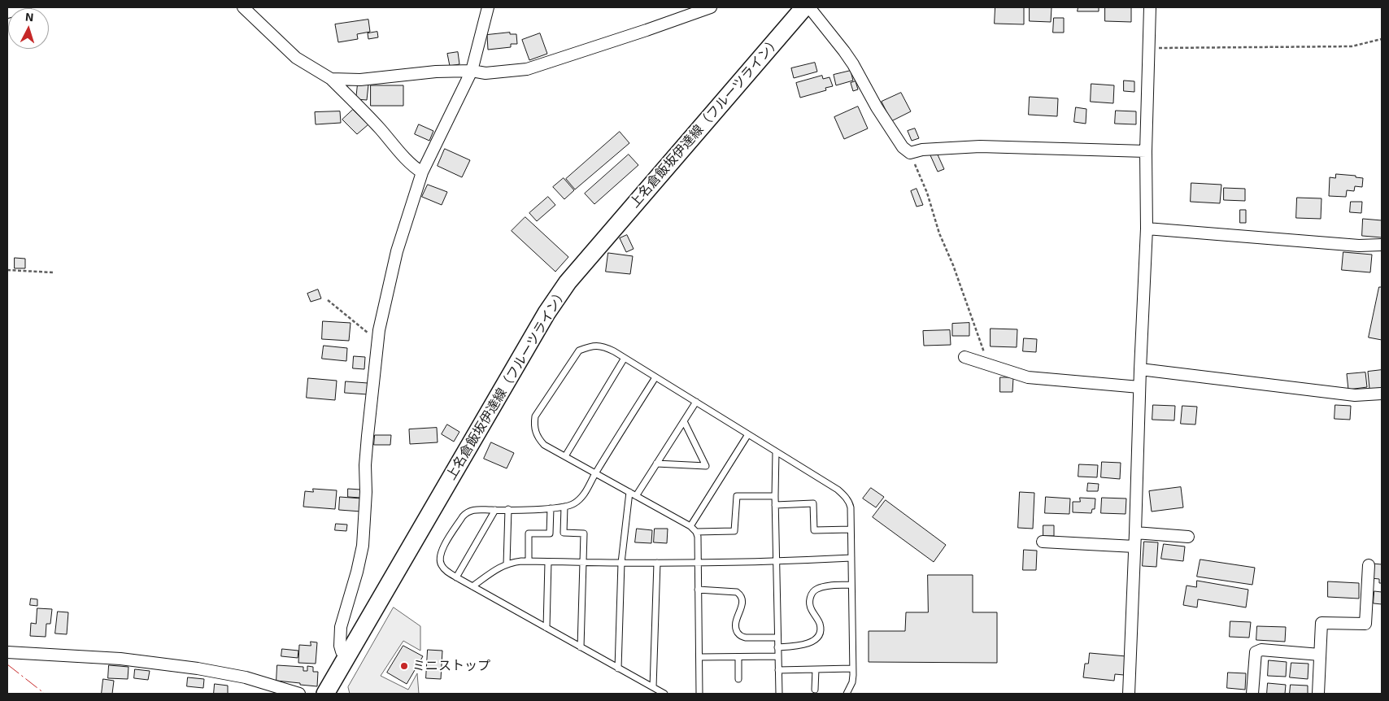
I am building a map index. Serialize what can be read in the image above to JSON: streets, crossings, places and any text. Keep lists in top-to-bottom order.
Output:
{
  "streets": {
    "main road": ["上名倉飯坂伊達線（フルーツライン）"]
  },
  "places": ["ミニストップ"],
  "north": "top"
}
